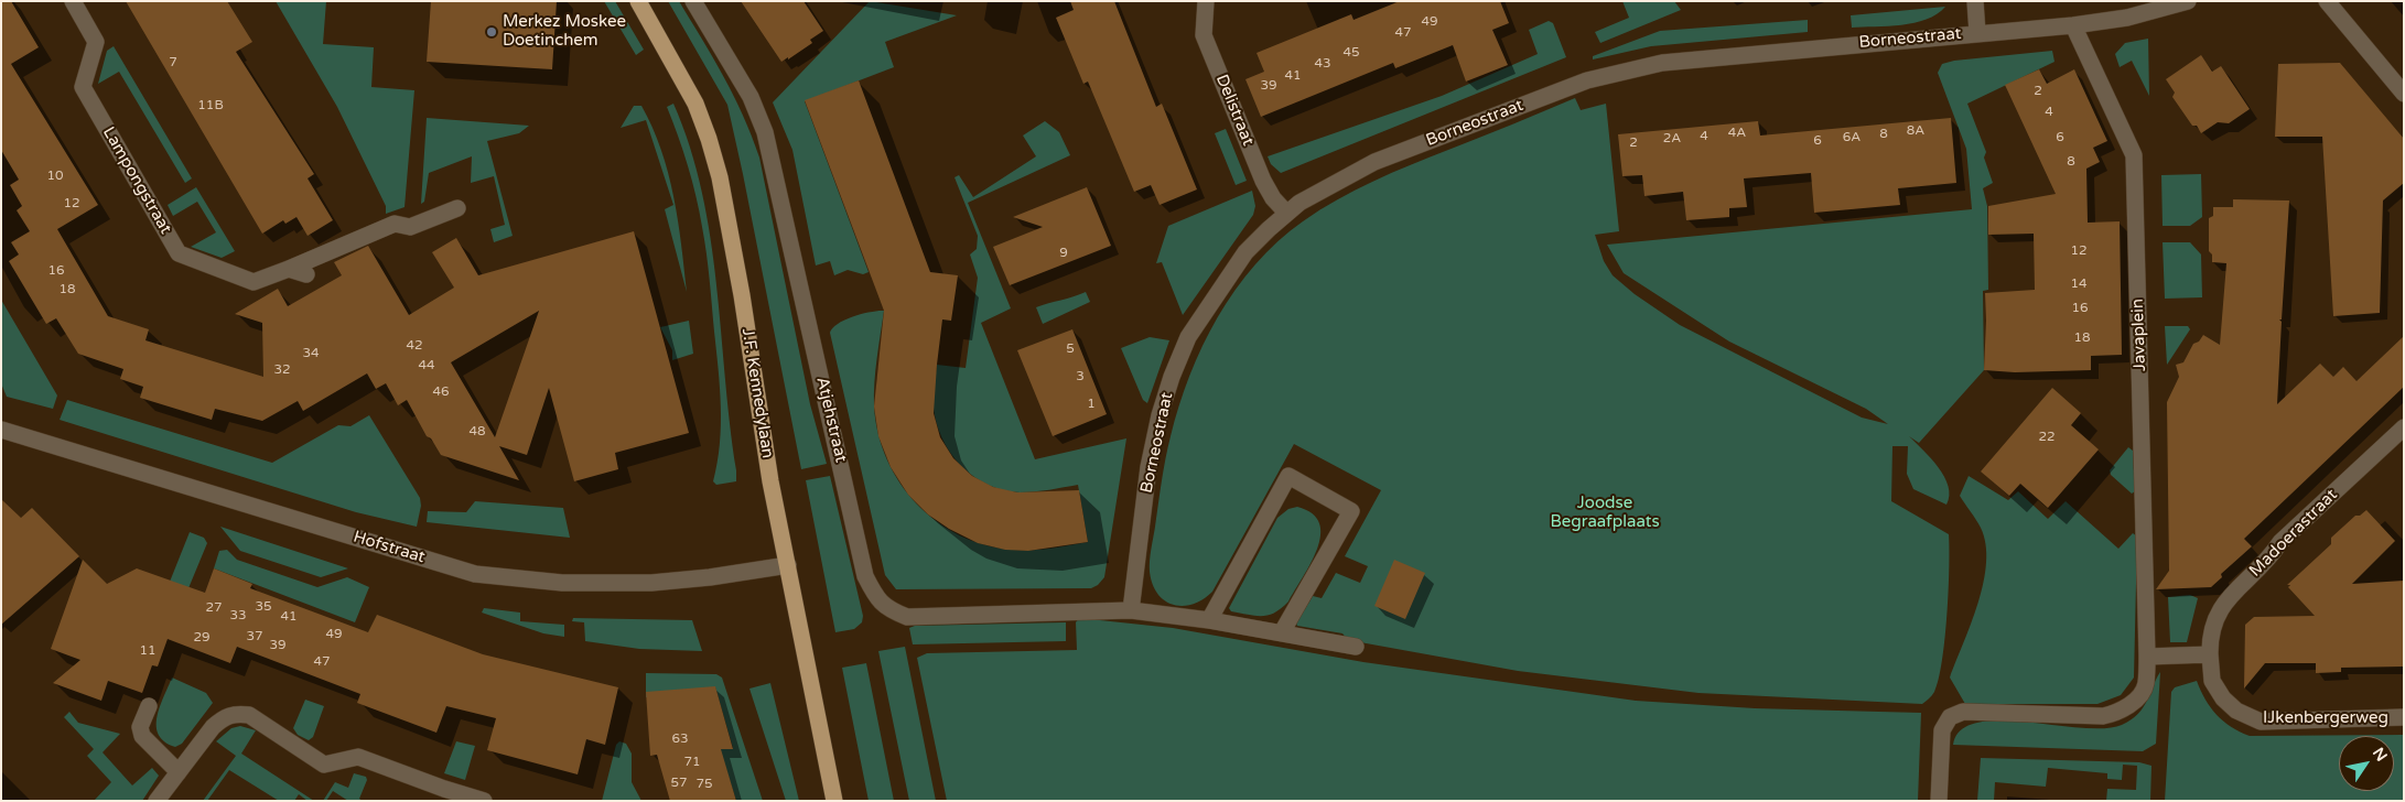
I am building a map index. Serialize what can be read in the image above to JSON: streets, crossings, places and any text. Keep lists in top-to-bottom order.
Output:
{
  "streets": {
    "main road": ["J.F. Kennedylaan"],
    "street": [
      "Borneostraat",
      "Delistraat",
      "Lampongstraat",
      "Javaplein",
      "Atjehstraat",
      "Madoerastraat",
      "Hofstraat",
      "IJkenbergerweg"
    ]
  },
  "crossings": [
    ["Borneostraat", "Delistraat"],
    ["Borneostraat", "Javaplein"],
    ["Borneostraat", "Atjehstraat"],
    ["J.F. Kennedylaan", "Hofstraat"],
    ["Madoerastraat", "IJkenbergerweg"]
  ],
  "parks": ["Joodse Begraafplaats"],
  "places": ["Merkez Moskee Doetinchem"],
  "house_numbers": [
    "49",
    "47",
    "45",
    "7",
    "43",
    "41",
    "39",
    "2",
    "11B",
    "4",
    "8A",
    "4A",
    "8",
    "4",
    "6A",
    "6",
    "2A",
    "6",
    "2",
    "8",
    "10",
    "12",
    "12",
    "9",
    "16",
    "14",
    "18",
    "16",
    "18",
    "42",
    "5",
    "34",
    "44",
    "32",
    "3",
    "46",
    "1",
    "48",
    "22",
    "35",
    "27",
    "33",
    "41",
    "49",
    "37",
    "29",
    "39",
    "11",
    "47",
    "63",
    "71",
    "57",
    "75"
  ],
  "north": "top right"
}
